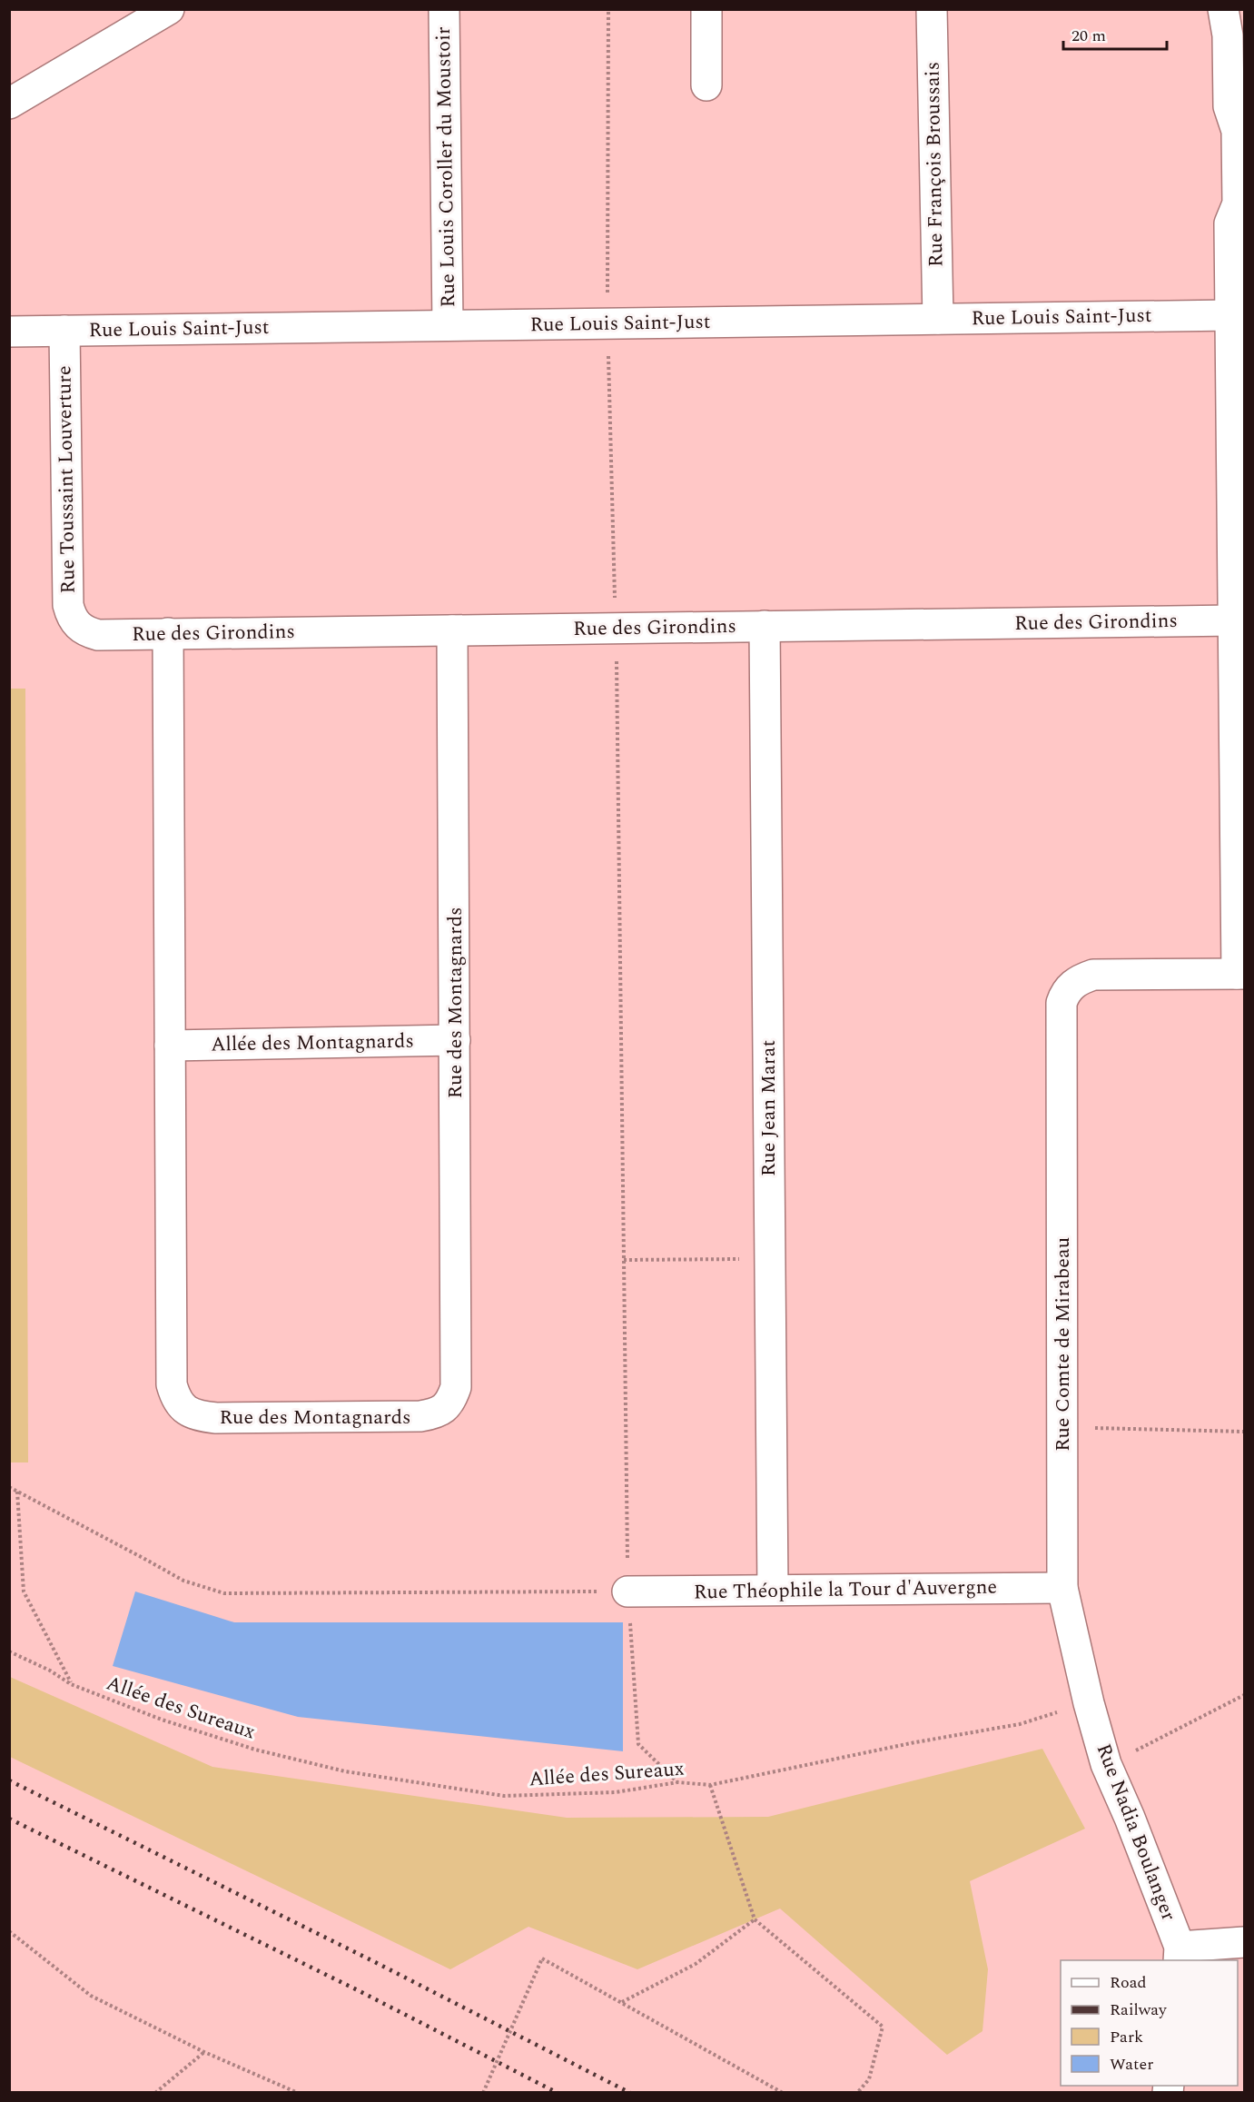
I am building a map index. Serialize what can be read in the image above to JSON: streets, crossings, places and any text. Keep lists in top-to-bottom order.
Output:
{
  "streets": {
    "street": [
      "Rue François Broussais",
      "Rue Louis Coroller du Moustoir",
      "Rue Louis Saint-Just",
      "Rue Toussaint Louverture",
      "Rue des Girondins",
      "Rue des Montagnards",
      "Allée des Montagnards",
      "Rue Jean Marat",
      "Rue Comte de Mirabeau",
      "Rue Théophile la Tour d'Auvergne",
      "Rue Nadia Boulanger"
    ],
    "path": ["Allée des Sureaux"]
  },
  "crossings": [
    ["Rue François Broussais", "Rue Louis Saint-Just"],
    ["Rue Louis Coroller du Moustoir", "Rue Louis Saint-Just"],
    ["Rue Louis Saint-Just", "Rue Toussaint Louverture"],
    ["Rue Toussaint Louverture", "Rue des Girondins"],
    ["Rue des Girondins", "Rue des Montagnards"],
    ["Rue des Girondins", "Rue Jean Marat"],
    ["Rue des Montagnards", "Allée des Montagnards"],
    ["Rue Jean Marat", "Rue Théophile la Tour d'Auvergne"],
    ["Rue Comte de Mirabeau", "Rue Théophile la Tour d'Auvergne"],
    ["Rue Comte de Mirabeau", "Allée des Sureaux"],
    ["Rue Comte de Mirabeau", "Rue Nadia Boulanger"],
    ["Allée des Sureaux", "Rue Nadia Boulanger"]
  ],
  "legend": [
    "Road",
    "Railway",
    "Park",
    "Water"
  ],
  "scale_bar": "20 m"
}
